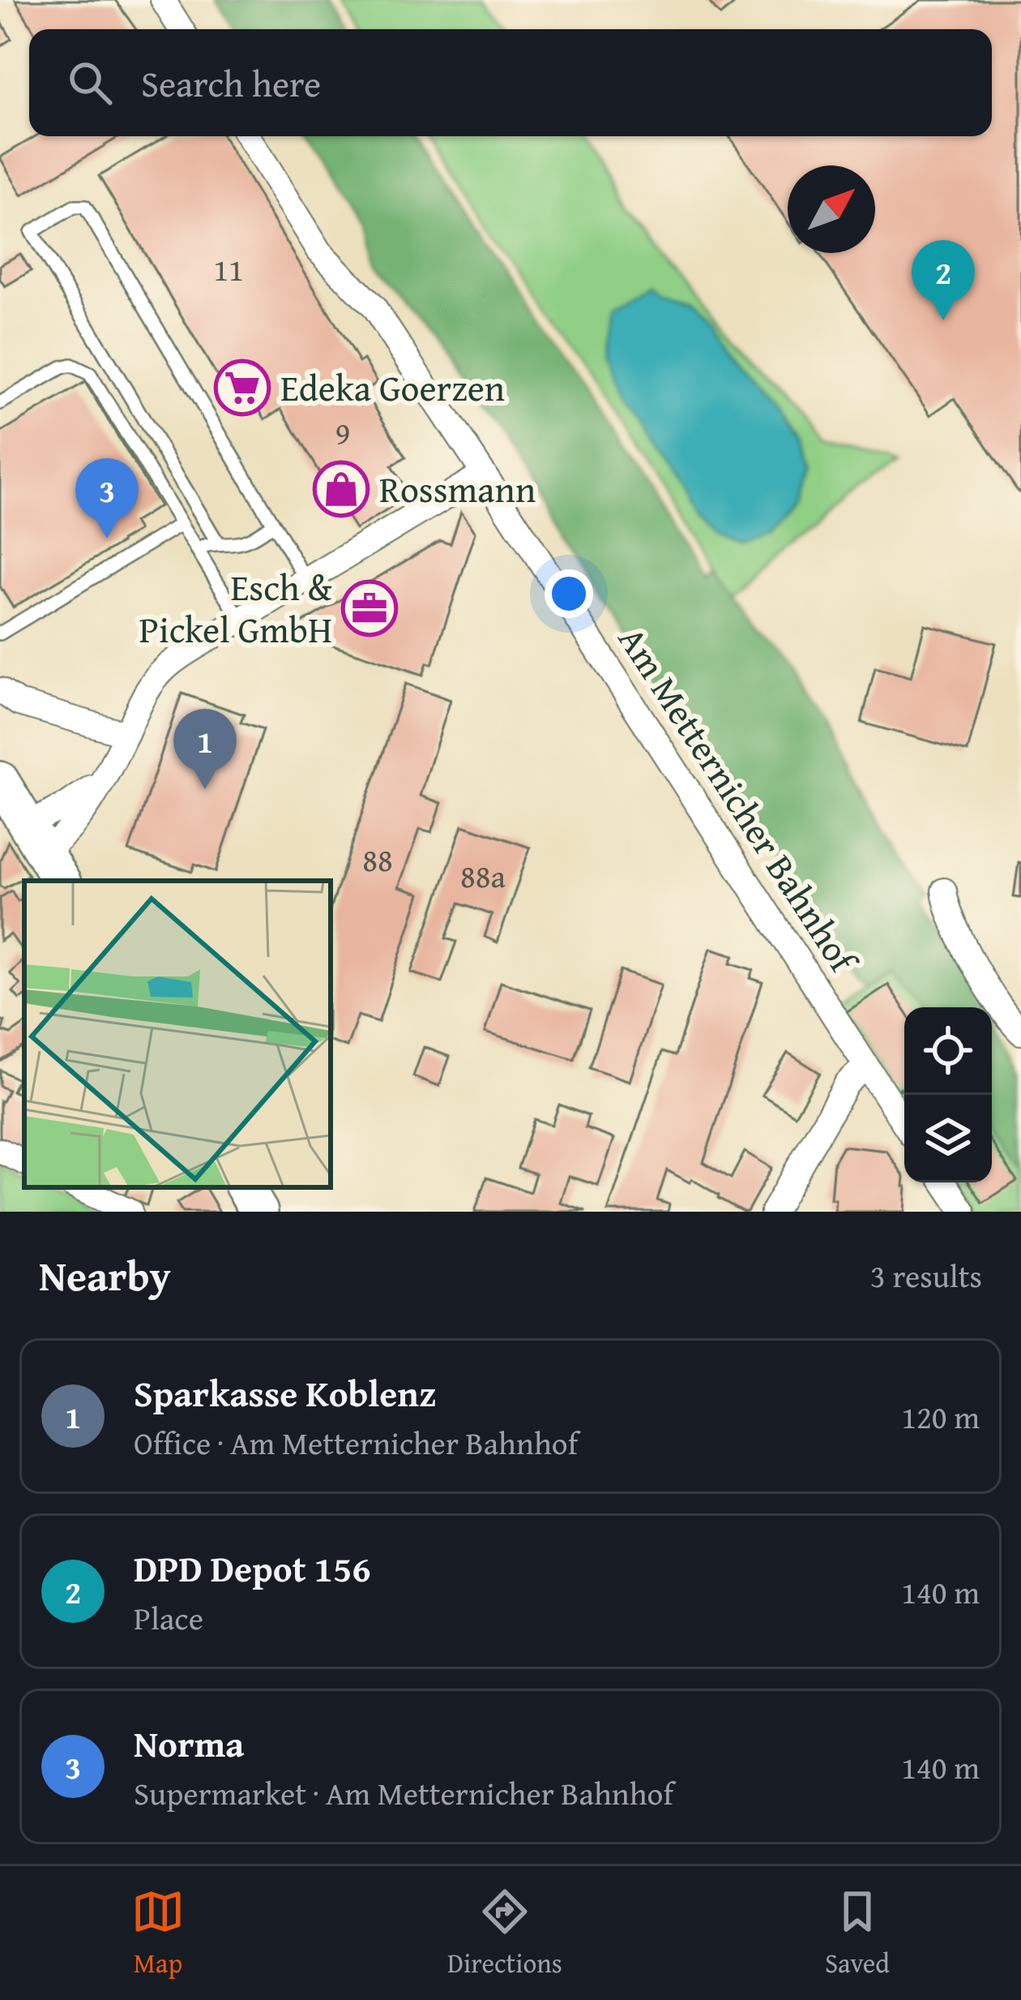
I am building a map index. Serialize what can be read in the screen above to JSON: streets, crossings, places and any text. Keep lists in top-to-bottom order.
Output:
{
  "streets": {
    "street": ["Am Metternicher Bahnhof"]
  },
  "places": {
    "supermarket": ["Edeka Goerzen"],
    "shop": ["Rossmann"],
    "office": ["Esch & Pickel GmbH"]
  },
  "house_numbers": [
    "11",
    "9",
    "88",
    "88a"
  ],
  "north": "top right",
  "page": {
    "search": "Search here",
    "pins": ["2", "3", "1"],
    "heading": ["Nearby", "3 results"],
    "list": [
      {
        "mark": "1",
        "name": "Sparkasse Koblenz",
        "note": "Office · Am Metternicher Bahnhof",
        "value": "120 m"
      },
      {
        "mark": "2",
        "name": "DPD Depot 156",
        "note": "Place",
        "value": "140 m"
      },
      {
        "mark": "3",
        "name": "Norma",
        "note": "Supermarket · Am Metternicher Bahnhof",
        "value": "140 m"
      }
    ],
    "nav": ["Map", "Directions", "Saved"]
  }
}
